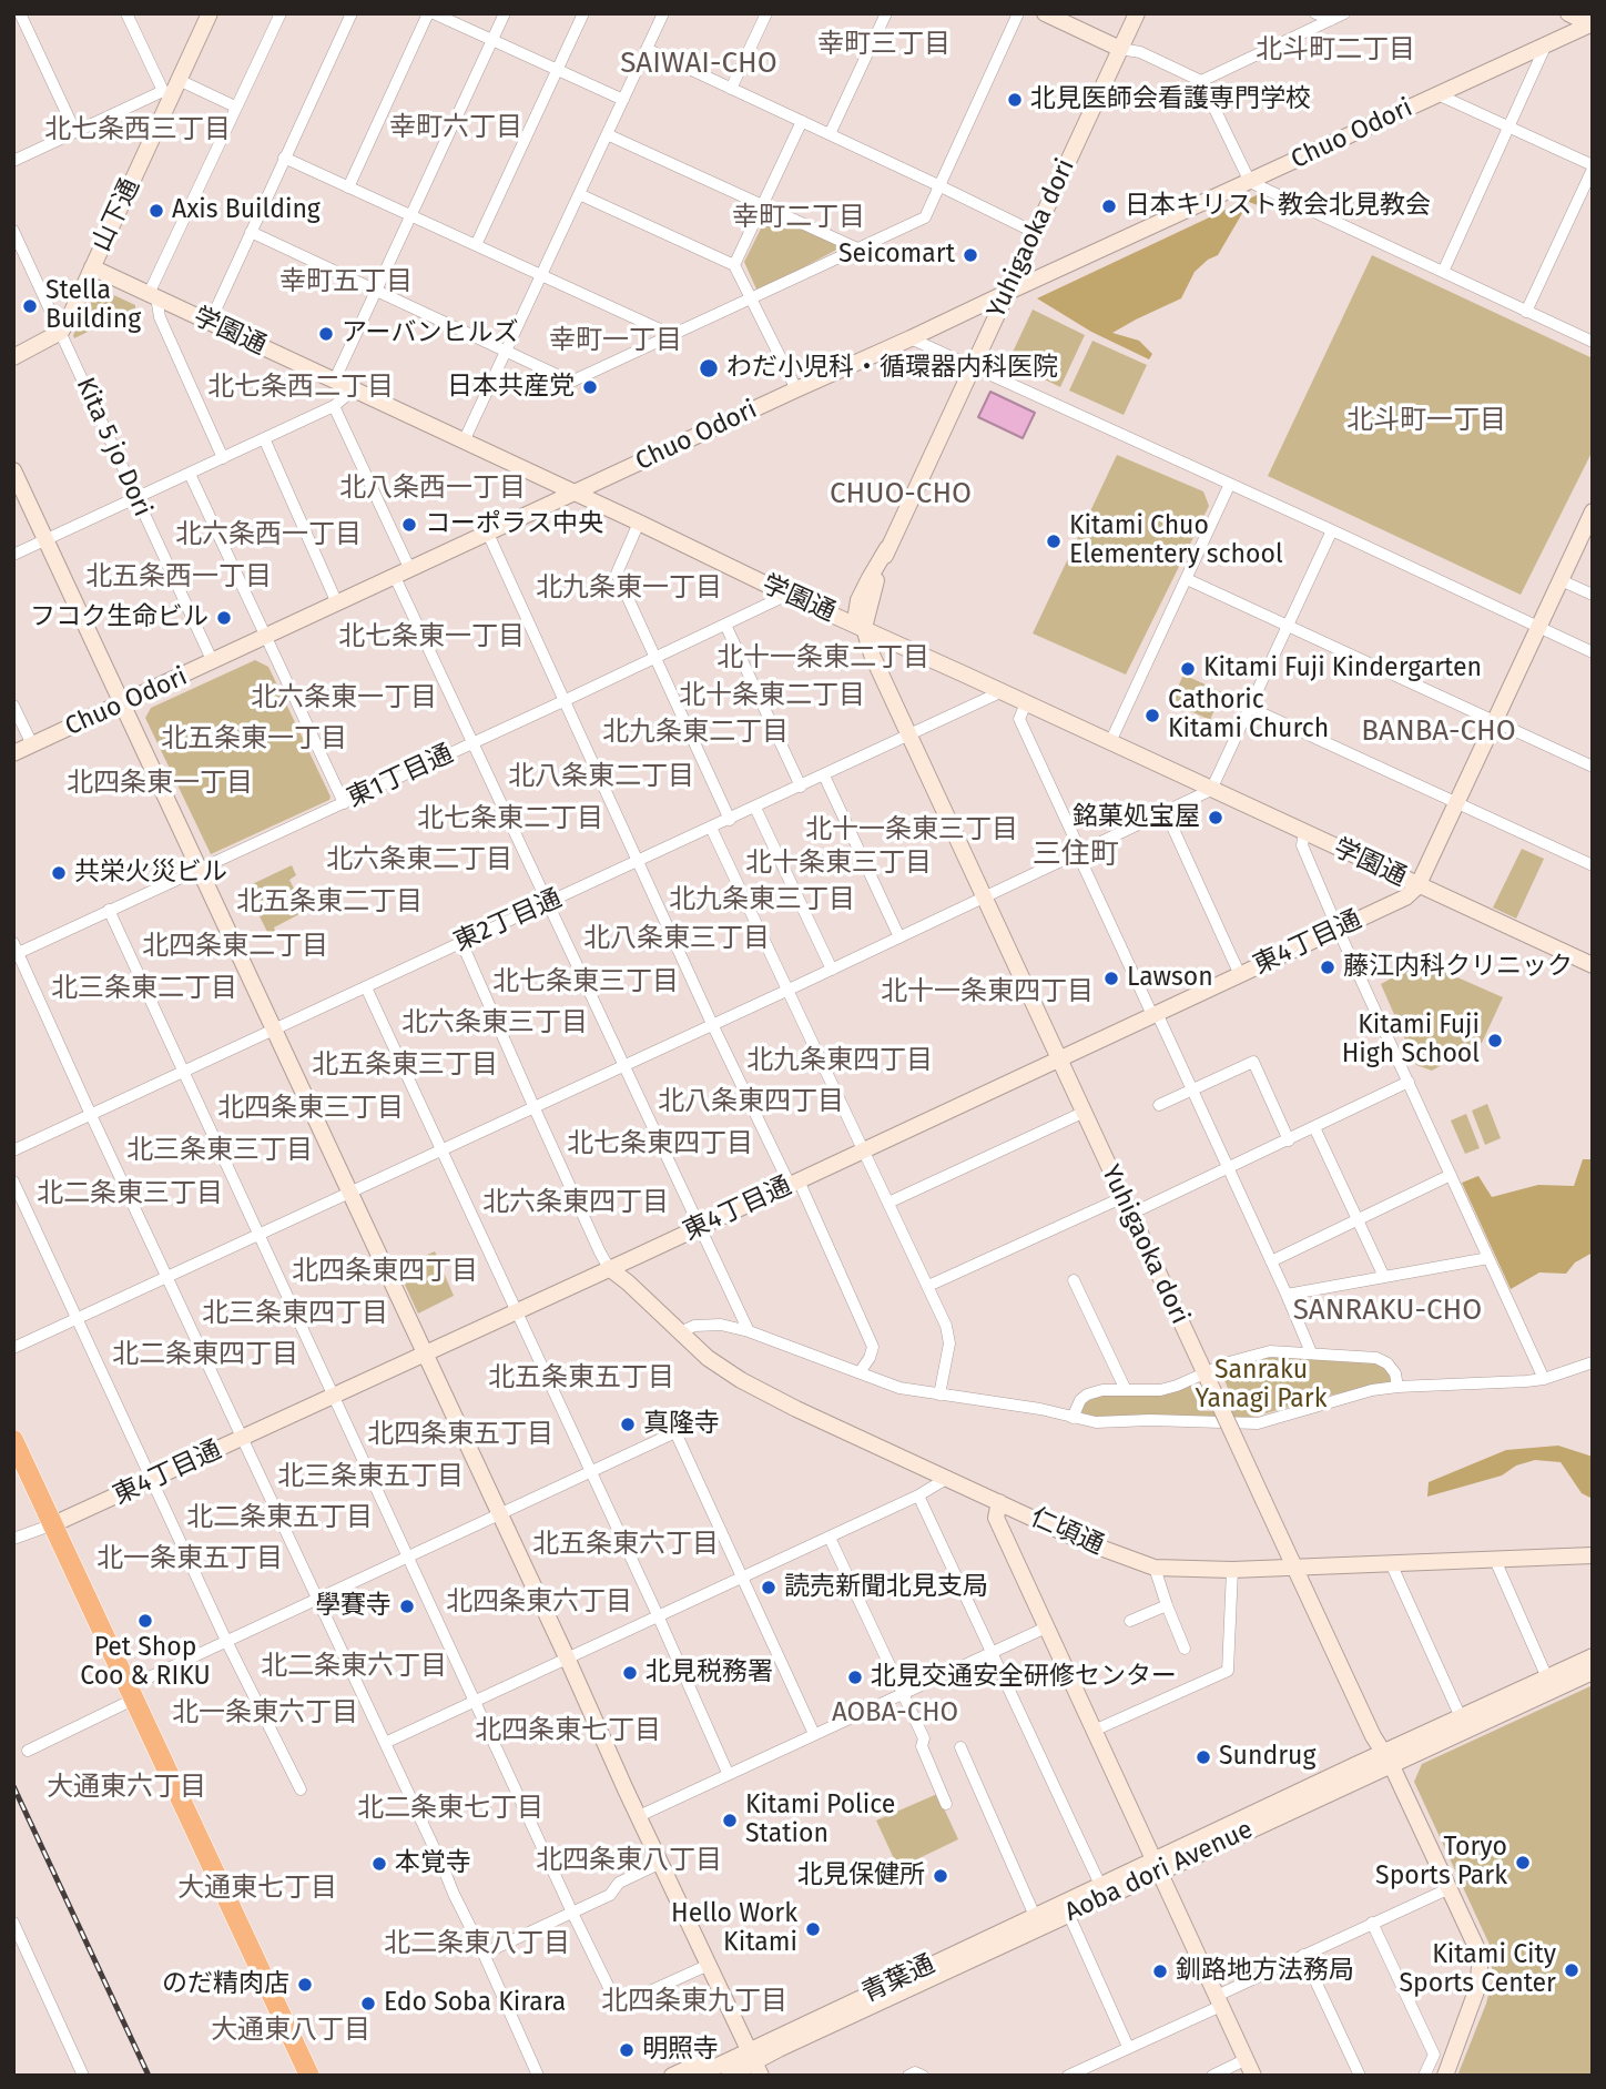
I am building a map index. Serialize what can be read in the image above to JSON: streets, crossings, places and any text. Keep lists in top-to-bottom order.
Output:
{
  "streets": {
    "street": [
      "Chuo Odori",
      "山下通",
      "Yuhigaoka dori",
      "学園通",
      "Kita 5 jo Dori",
      "東1丁目通",
      "東2丁目通",
      "東4丁目通",
      "仁頃通",
      "Aoba dori Avenue",
      "青葉通"
    ]
  },
  "crossings": [
    ["Chuo Odori", "Yuhigaoka dori"],
    ["Chuo Odori", "学園通"],
    ["Chuo Odori", "Kita 5 jo Dori"],
    ["山下通", "学園通"],
    ["山下通", "Kita 5 jo Dori"],
    ["Yuhigaoka dori", "学園通"],
    ["Yuhigaoka dori", "東2丁目通"],
    ["Yuhigaoka dori", "東4丁目通"],
    ["Yuhigaoka dori", "仁頃通"],
    ["Yuhigaoka dori", "Aoba dori Avenue"],
    ["学園通", "東1丁目通"],
    ["学園通", "東2丁目通"],
    ["学園通", "東4丁目通"],
    ["東4丁目通", "仁頃通"],
    ["Aoba dori Avenue", "青葉通"]
  ],
  "districts": [
    "幸町三丁目",
    "北斗町二丁目",
    "SAIWAI-CHO",
    "幸町六丁目",
    "北七条西三丁目",
    "幸町二丁目",
    "幸町五丁目",
    "幸町一丁目",
    "北七条西二丁目",
    "北斗町一丁目",
    "北八条西一丁目",
    "CHUO-CHO",
    "北六条西一丁目",
    "北五条西一丁目",
    "北九条東一丁目",
    "北七条東一丁目",
    "北十一条東二丁目",
    "北十条東二丁目",
    "北六条東一丁目",
    "北九条東二丁目",
    "BANBA-CHO",
    "北五条東一丁目",
    "北八条東二丁目",
    "北四条東一丁目",
    "北七条東二丁目",
    "北十一条東三丁目",
    "三住町",
    "北六条東二丁目",
    "北十条東三丁目",
    "北九条東三丁目",
    "北五条東二丁目",
    "北八条東三丁目",
    "北四条東二丁目",
    "北七条東三丁目",
    "北三条東二丁目",
    "北十一条東四丁目",
    "北六条東三丁目",
    "北九条東四丁目",
    "北五条東三丁目",
    "北八条東四丁目",
    "北四条東三丁目",
    "北七条東四丁目",
    "北三条東三丁目",
    "北二条東三丁目",
    "北六条東四丁目",
    "北四条東四丁目",
    "SANRAKU-CHO",
    "北三条東四丁目",
    "北二条東四丁目",
    "北五条東五丁目",
    "北四条東五丁目",
    "北三条東五丁目",
    "北二条東五丁目",
    "北五条東六丁目",
    "北一条東五丁目",
    "北四条東六丁目",
    "北二条東六丁目",
    "北一条東六丁目",
    "AOBA-CHO",
    "北四条東七丁目",
    "大通東六丁目",
    "北二条東七丁目",
    "北四条東八丁目",
    "大通東七丁目",
    "北二条東八丁目",
    "北四条東九丁目",
    "大通東八丁目"
  ],
  "parks": ["Sanraku Yanagi Park"],
  "places": [
    "北見医師会看護専門学校",
    "日本キリスト教会北見教会",
    "Axis Building",
    "Seicomart",
    "Stella Building",
    "アーバンヒルズ",
    "わだ小児科・循環器内科医院",
    "日本共産党",
    "コーポラス中央",
    "Kitami Chuo Elementery school",
    "フコク生命ビル",
    "Kitami Fuji Kindergarten",
    "Cathoric Kitami Church",
    "銘菓処宝屋",
    "共栄火災ビル",
    "藤江内科クリニック",
    "Lawson",
    "Kitami Fuji High School",
    "真隆寺",
    "読売新聞北見支局",
    "學賽寺",
    "Pet Shop Coo & RIKU",
    "北見税務署",
    "北見交通安全研修センター",
    "Sundrug",
    "Kitami Police Station",
    "Toryo Sports Park",
    "本覚寺",
    "北見保健所",
    "Hello Work Kitami",
    "Kitami City Sports Center",
    "釧路地方法務局",
    "のだ精肉店",
    "Edo Soba Kirara",
    "明照寺"
  ]
}
